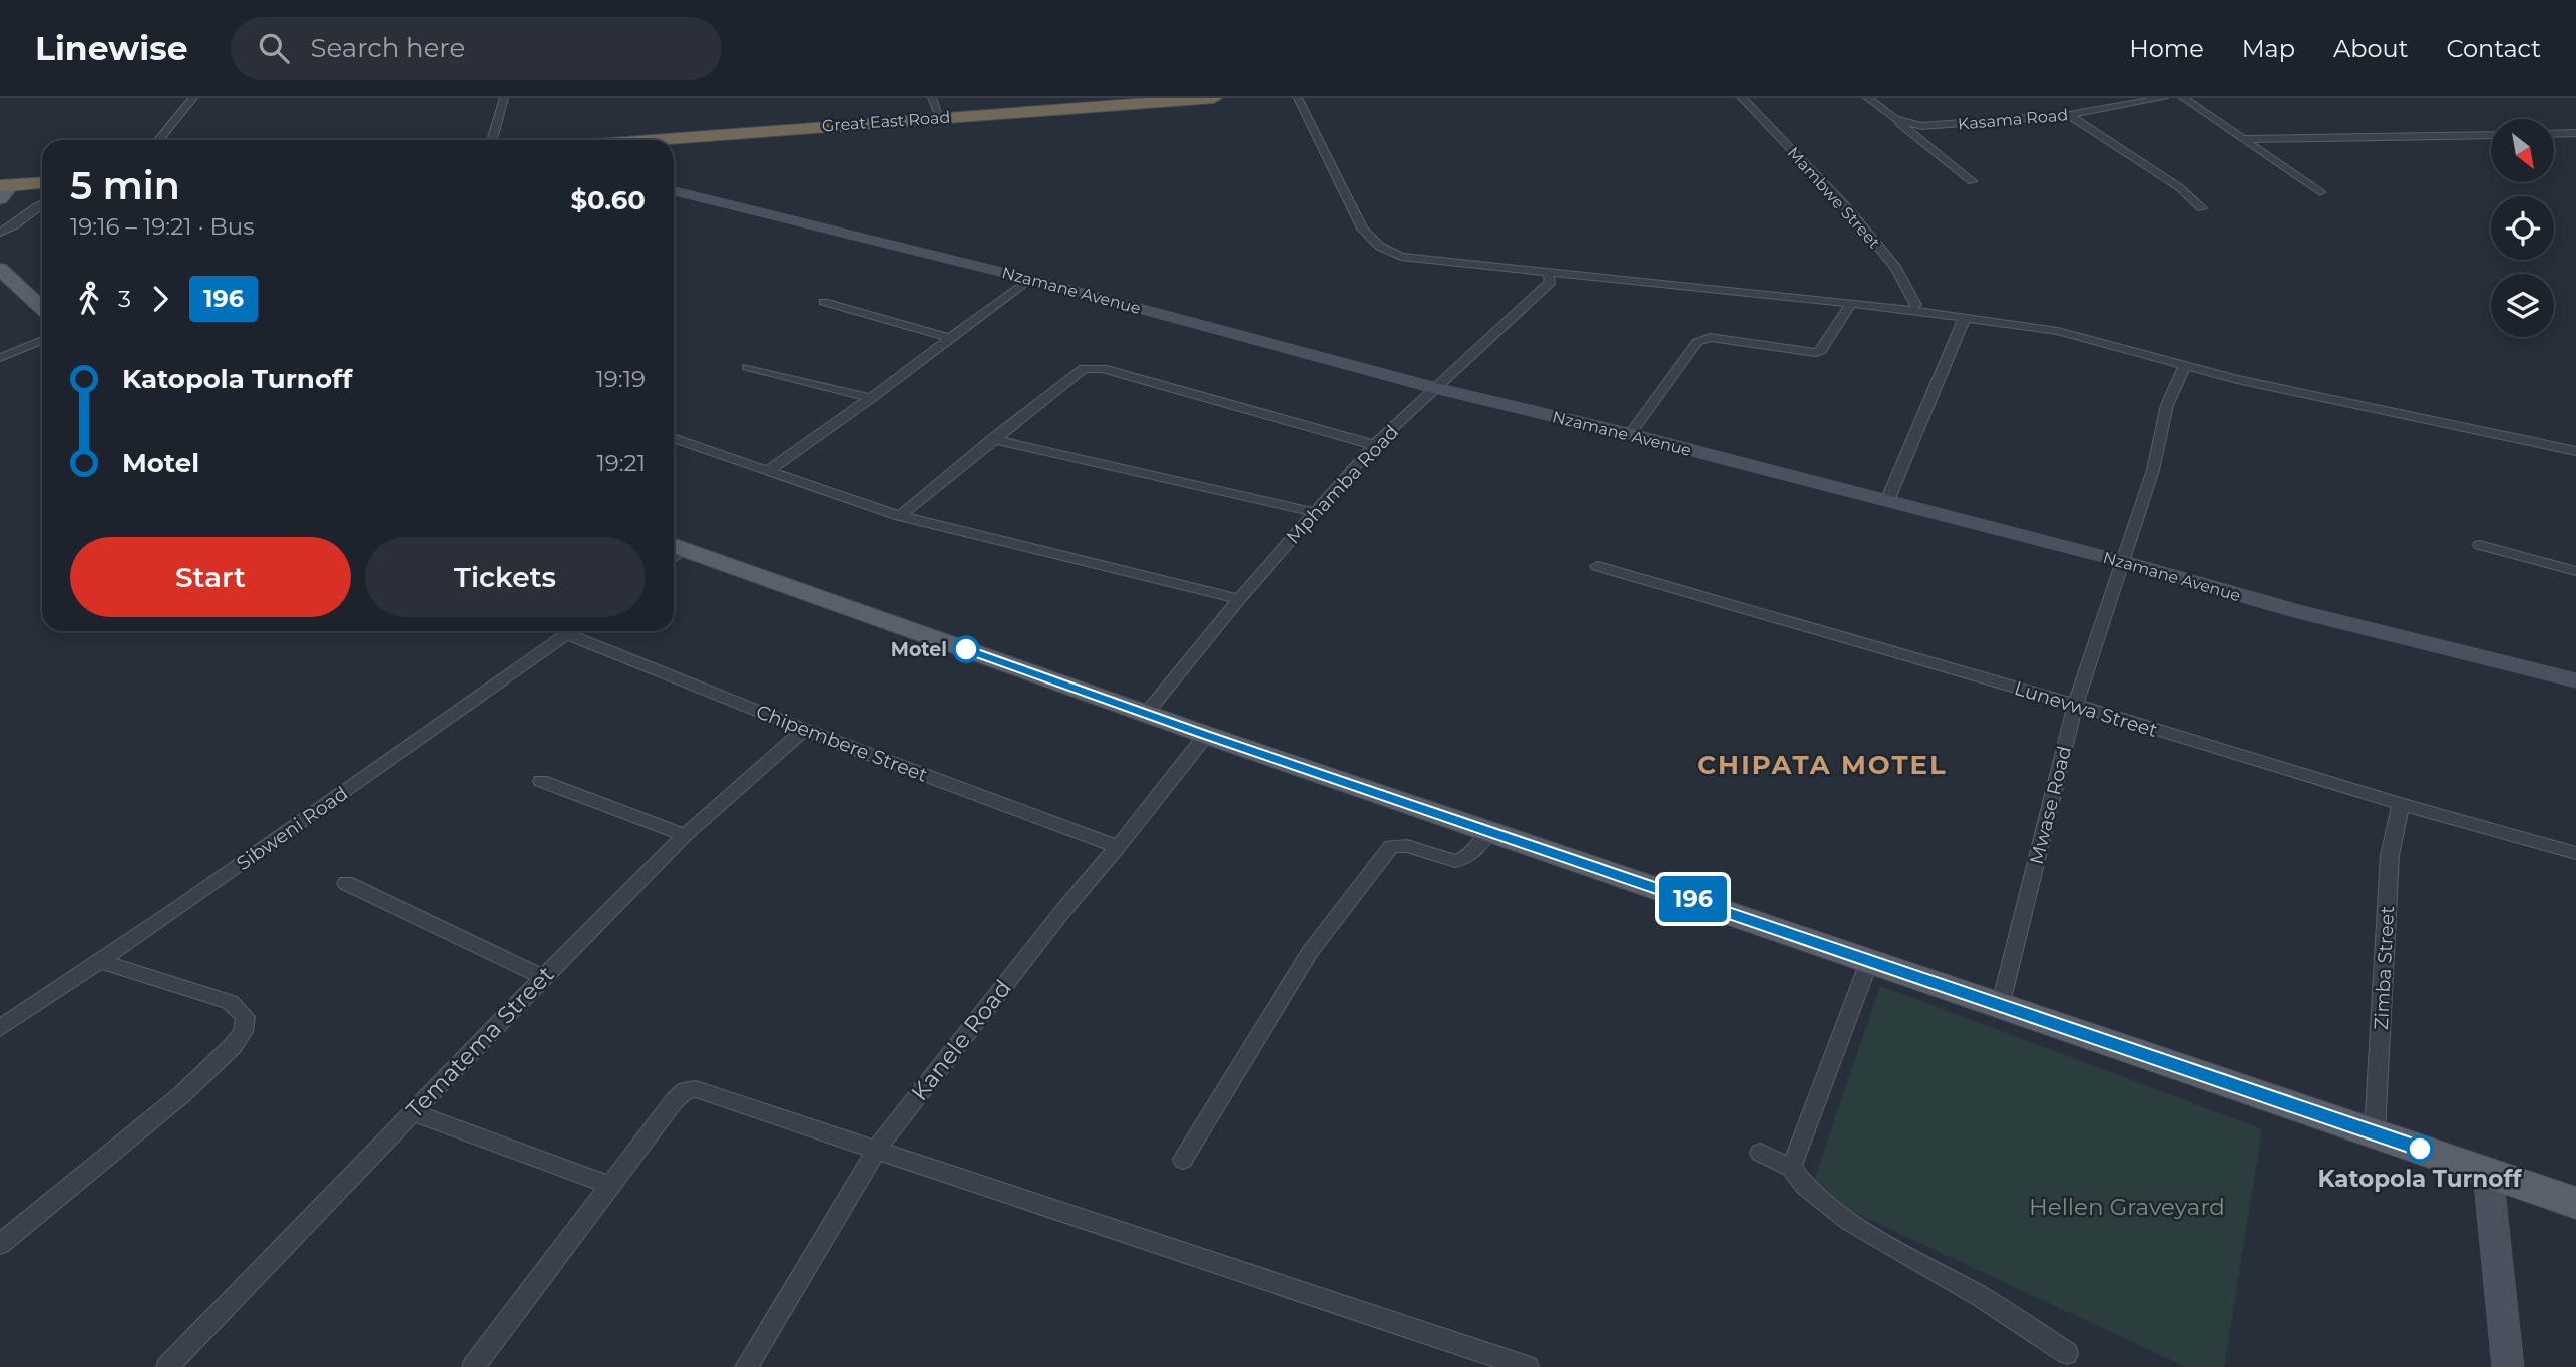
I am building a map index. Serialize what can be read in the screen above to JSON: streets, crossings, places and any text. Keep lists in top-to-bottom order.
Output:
{
  "streets": {
    "highway": ["Great East Road"],
    "street": [
      "Kasama Road",
      "Mambwe Street",
      "Nzamane Avenue",
      "Mphamba Road",
      "Lunevwa Street",
      "Chipembere Street",
      "Mwase Road",
      "Sibweni Road",
      "Zimba Street",
      "Kanele Road",
      "Tematema Street"
    ]
  },
  "crossings": [
    ["Nzamane Avenue", "Mphamba Road"],
    ["Nzamane Avenue", "Mwase Road"],
    ["Lunevwa Street", "Mwase Road"],
    ["Lunevwa Street", "Zimba Street"],
    ["Chipembere Street", "Kanele Road"],
    ["Chipembere Street", "Tematema Street"]
  ],
  "districts": ["CHIPATA MOTEL"],
  "parks": ["Hellen Graveyard"],
  "places": ["Motel", "Katopola Turnoff"],
  "lines": ["bus line 196"],
  "north": "bottom right",
  "page": {
    "header": "Linewise",
    "search": "Search here",
    "nav": [
      "Home",
      "Map",
      "About",
      "Contact"
    ],
    "on_map": "196",
    "heading": ["5 min", "19:16 – 19:21 · Bus", "$0.60"],
    "legs": ["3", "196"],
    "list": [
      {
        "name": "Katopola Turnoff",
        "value": "19:19"
      },
      {
        "name": "Motel",
        "value": "19:21"
      }
    ],
    "buttons": ["Start", "Tickets"]
  }
}
